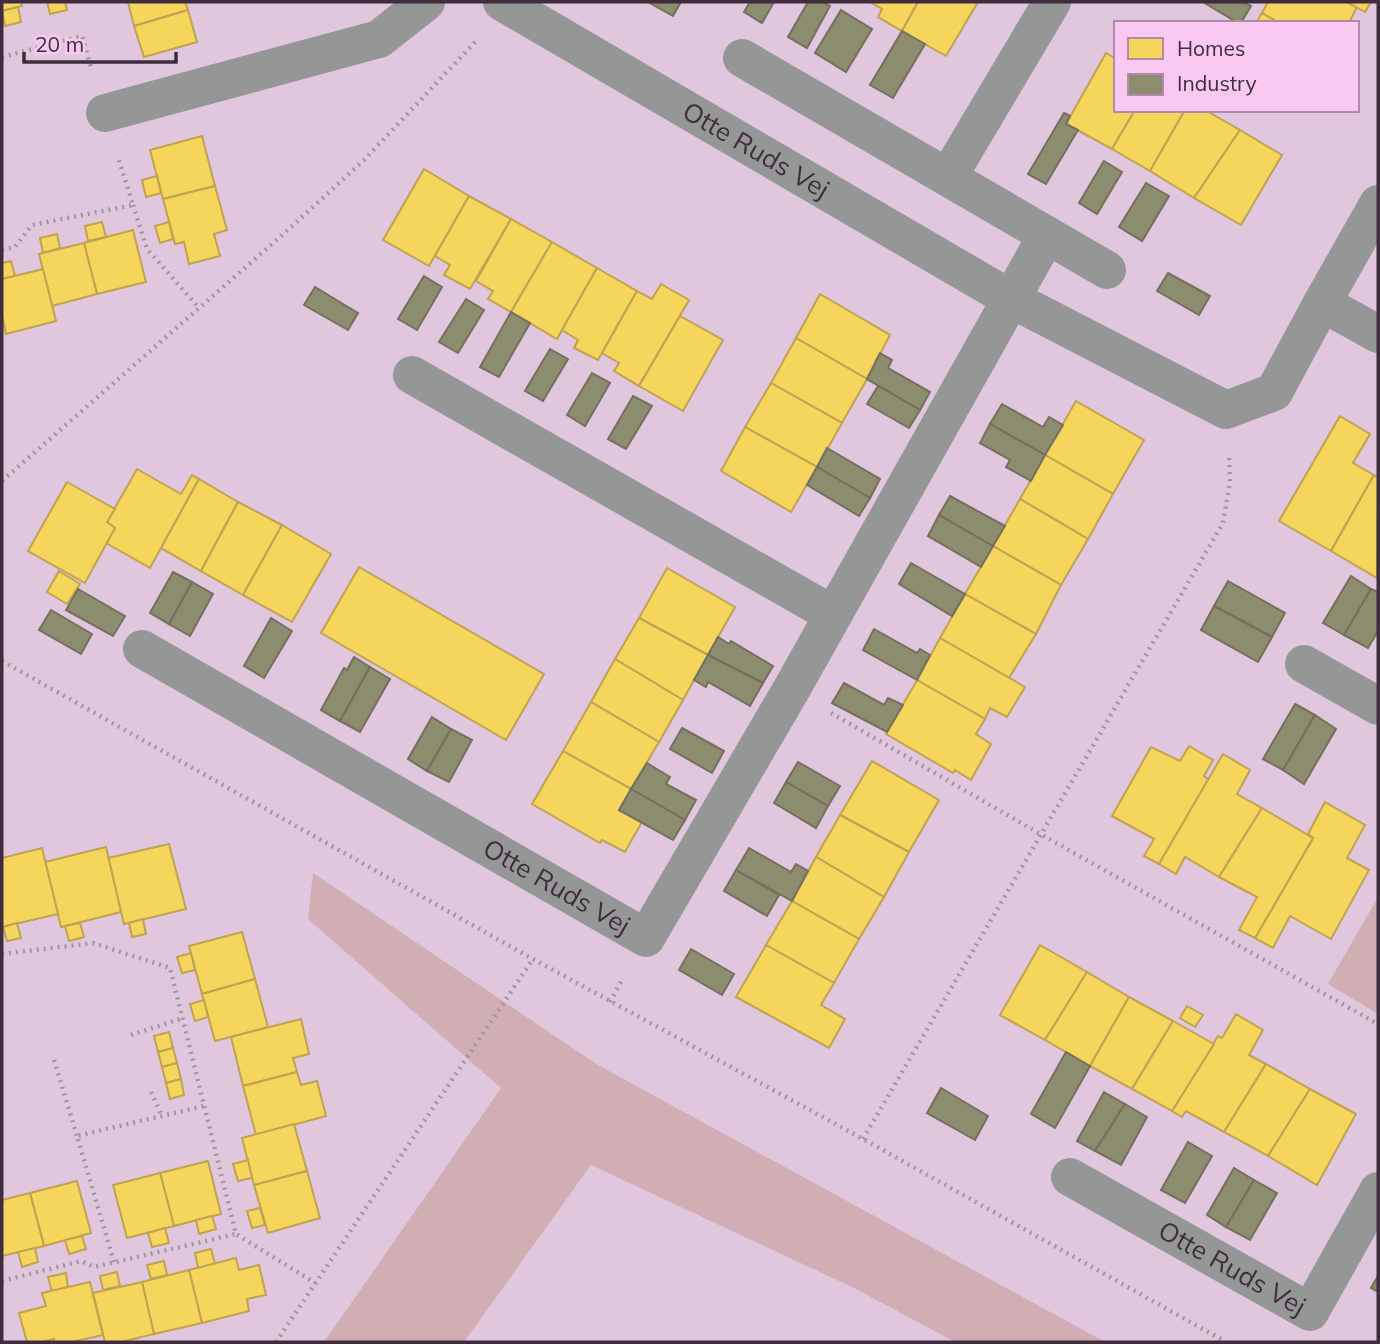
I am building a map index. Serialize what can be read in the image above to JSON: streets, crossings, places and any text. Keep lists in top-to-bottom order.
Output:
{
  "streets": {
    "street": ["Otte Ruds Vej"]
  },
  "legend": ["Homes", "Industry"],
  "scale_bar": "20 m"
}
